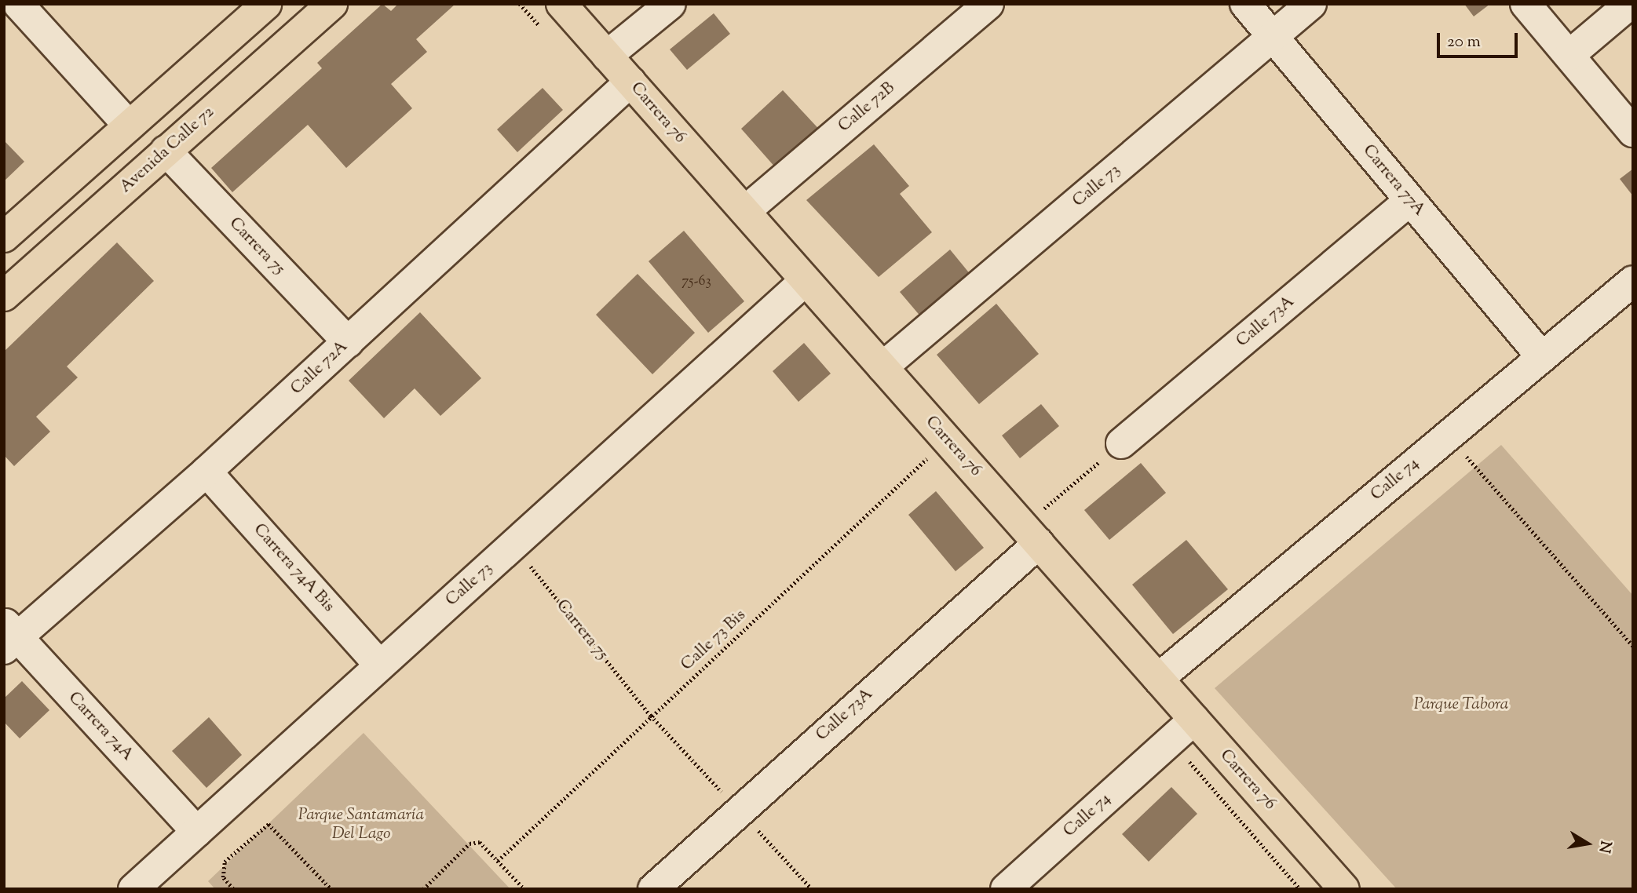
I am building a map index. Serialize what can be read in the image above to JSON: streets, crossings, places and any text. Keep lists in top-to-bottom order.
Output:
{
  "streets": {
    "main road": ["Carrera 76", "Avenida Calle 72"],
    "street": [
      "Calle 72B",
      "Carrera 77A",
      "Calle 73",
      "Carrera 75",
      "Calle 73A",
      "Calle 72A",
      "Calle 74",
      "Carrera 74A Bis",
      "Carrera 74A"
    ],
    "path": ["Calle 73 Bis"]
  },
  "crossings": [
    ["Calle 72B", "Carrera 76"],
    ["Carrera 76", "Calle 73"],
    ["Carrera 76", "Calle 73A"],
    ["Carrera 76", "Calle 72A"],
    ["Carrera 76", "Calle 74"],
    ["Carrera 76", "Calle 73 Bis"],
    ["Avenida Calle 72", "Carrera 75"],
    ["Carrera 77A", "Calle 73"],
    ["Carrera 77A", "Calle 73A"],
    ["Carrera 77A", "Calle 74"],
    ["Calle 73", "Carrera 75"],
    ["Calle 73", "Carrera 74A Bis"],
    ["Calle 73", "Carrera 74A"],
    ["Carrera 75", "Calle 72A"],
    ["Carrera 75", "Calle 73 Bis"],
    ["Calle 72A", "Carrera 74A Bis"],
    ["Calle 72A", "Carrera 74A"]
  ],
  "parks": ["Parque Tabora", "Parque Santamaría Del Lago"],
  "house_numbers": ["75-63"],
  "scale_bar": "20 m",
  "north": "right"
}
